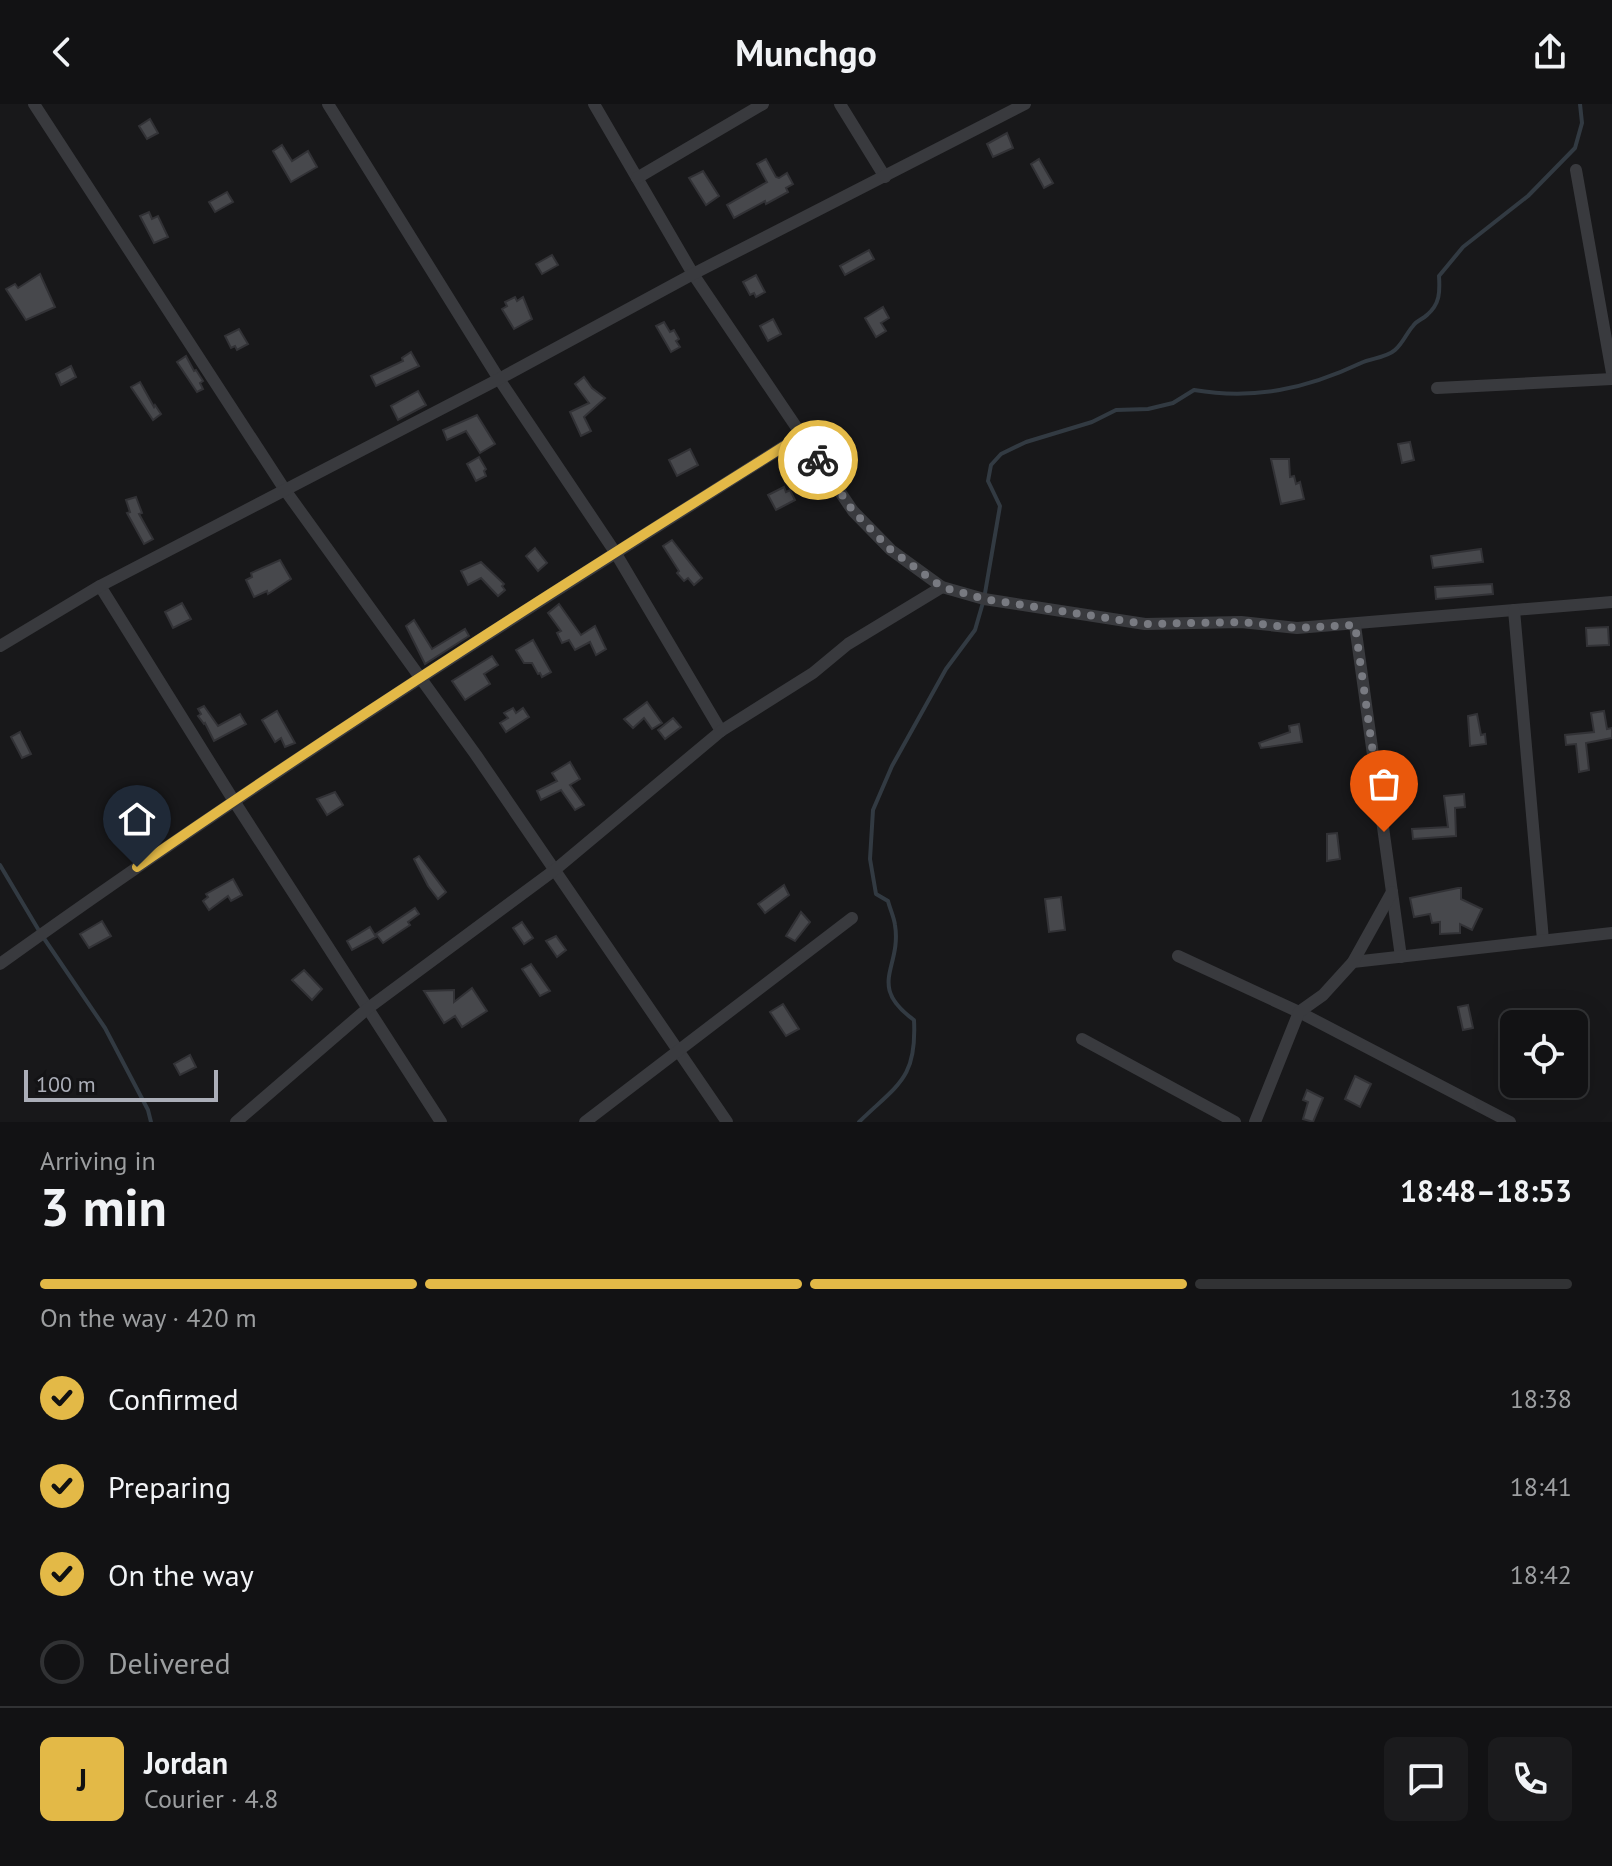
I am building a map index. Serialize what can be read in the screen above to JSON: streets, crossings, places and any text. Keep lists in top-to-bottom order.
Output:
{
  "scale_bar": "100 m",
  "page": {
    "header": "Munchgo",
    "scale": "100 m",
    "heading": ["3 min", "Arriving in", "18:48–18:53"],
    "panel": ["Jordan", "Courier · 4.8"],
    "bar": "On the way · 420 m",
    "list": [
      ["Confirmed", "18:38"],
      ["Preparing", "18:41"],
      ["On the way", "18:42"],
      "Delivered"
    ],
    "round": "J"
  }
}
